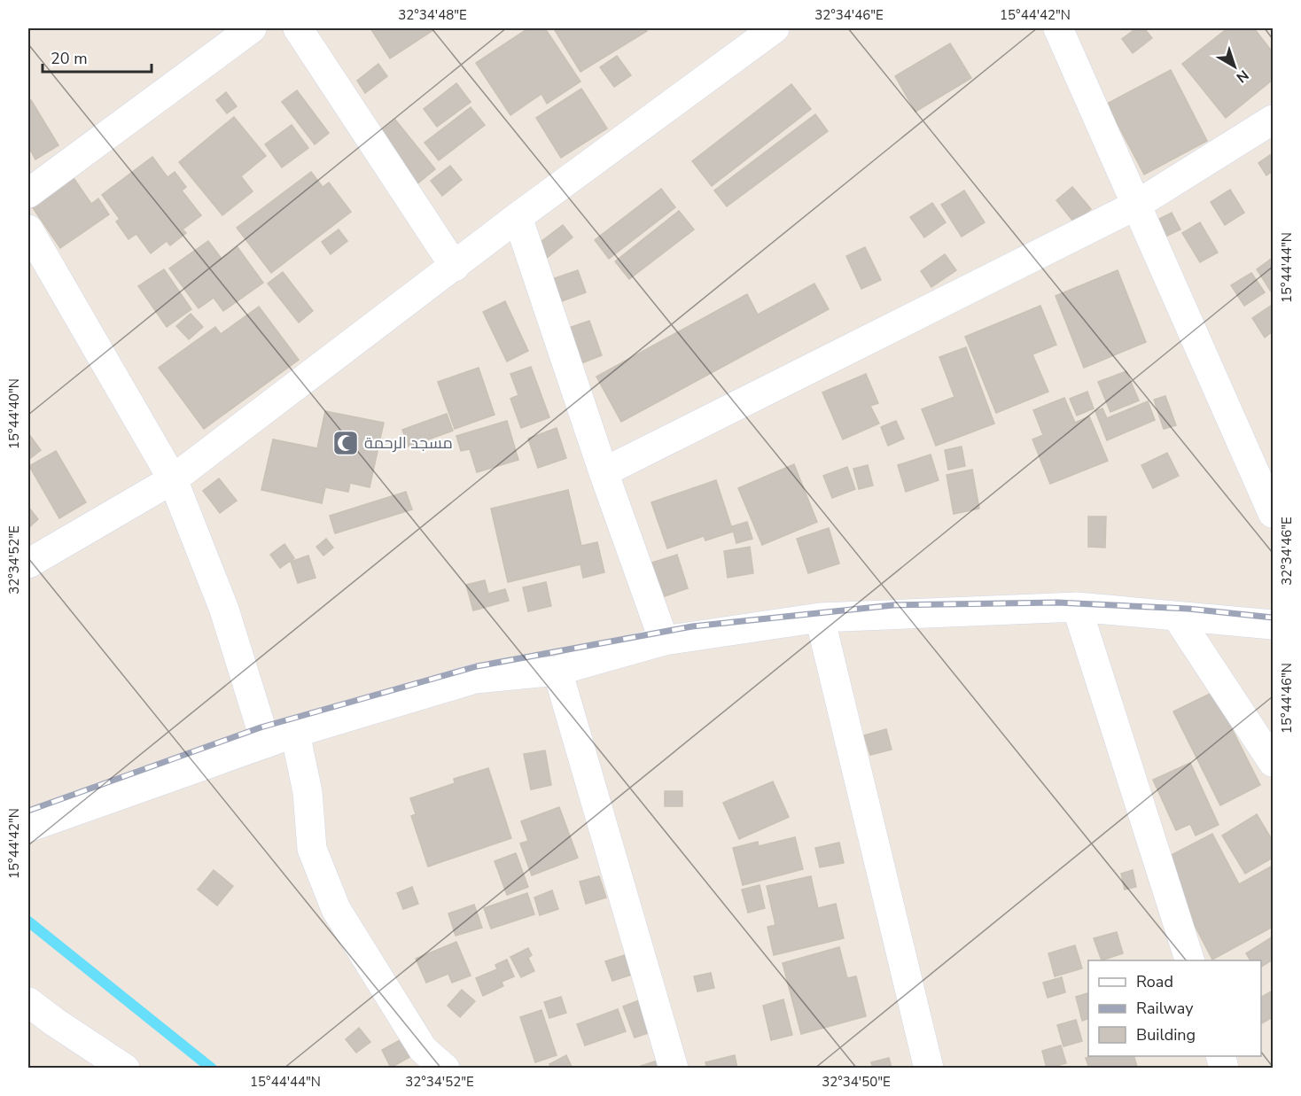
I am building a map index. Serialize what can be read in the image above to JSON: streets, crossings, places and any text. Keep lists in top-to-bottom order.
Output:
{
  "places": {
    "mosque": ["مسجد الرحمة"]
  },
  "legend": ["Road", "Railway", "Building"],
  "scale_bar": "20 m",
  "north": "bottom right",
  "coordinates": [
    "32°34'48\"E",
    "32°34'46\"E",
    "15°44'42\"N",
    "15°44'44\"N",
    "15°44'40\"N",
    "32°34'52\"E",
    "15°44'46\"N",
    "32°34'50\"E"
  ]
}
